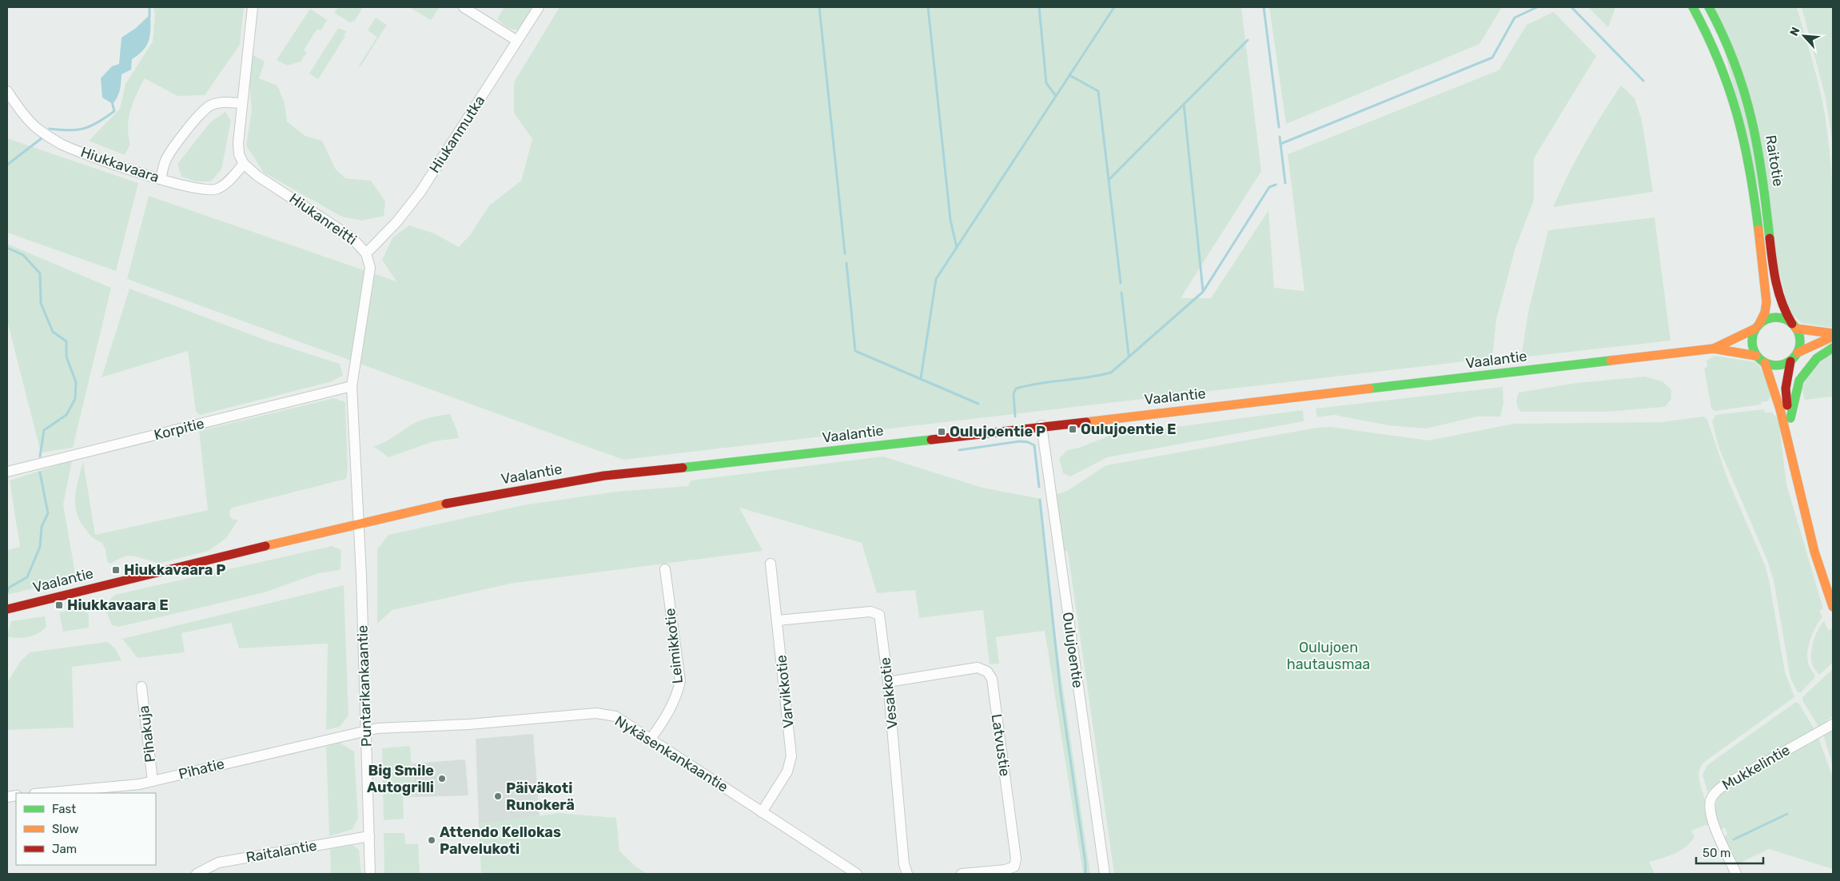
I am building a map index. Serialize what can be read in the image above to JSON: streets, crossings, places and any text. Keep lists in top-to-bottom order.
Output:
{
  "streets": {
    "street": [
      "Hiukanmutka",
      "Raitotie",
      "Hiukkavaara",
      "Hiukanreitti",
      "Vaalantie",
      "Korpitie",
      "Leimikkotie",
      "Oulujoentie",
      "Puntarikankaantie",
      "Varvikkotie",
      "Vesakkotie",
      "Pihakuja",
      "Latvustie",
      "Nykäsenkankaantie",
      "Mukkelintie",
      "Pihatie",
      "Raitalantie"
    ]
  },
  "crossings": [
    ["Hiukanmutka", "Hiukanreitti"],
    ["Raitotie", "Vaalantie"],
    ["Hiukkavaara", "Hiukanreitti"],
    ["Hiukanreitti", "Vaalantie"],
    ["Hiukanreitti", "Korpitie"],
    ["Hiukanreitti", "Puntarikankaantie"],
    ["Vaalantie", "Oulujoentie"],
    ["Vaalantie", "Puntarikankaantie"],
    ["Leimikkotie", "Nykäsenkankaantie"],
    ["Puntarikankaantie", "Nykäsenkankaantie"],
    ["Puntarikankaantie", "Pihatie"],
    ["Puntarikankaantie", "Raitalantie"],
    ["Varvikkotie", "Vesakkotie"],
    ["Varvikkotie", "Nykäsenkankaantie"],
    ["Vesakkotie", "Latvustie"],
    ["Pihakuja", "Pihatie"],
    ["Nykäsenkankaantie", "Pihatie"]
  ],
  "parks": ["Oulujoen hautausmaa"],
  "places": {
    "transit": [
      "Oulujoentie E",
      "Oulujoentie P",
      "Hiukkavaara P",
      "Hiukkavaara E"
    ],
    "other": ["Big Smile Autogrilli", "Päiväkoti Runokerä", "Attendo Kellokas Palvelukoti"]
  },
  "legend": ["Fast", "Slow", "Jam"],
  "scale_bar": "50 m",
  "north": "top left"
}
